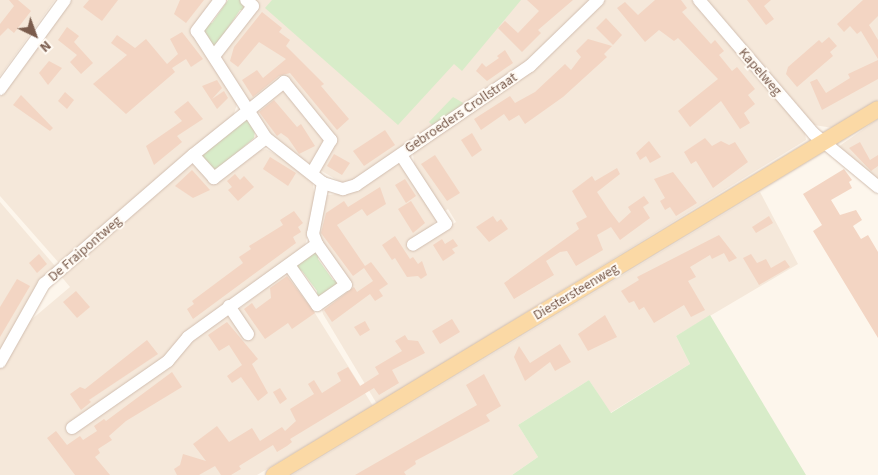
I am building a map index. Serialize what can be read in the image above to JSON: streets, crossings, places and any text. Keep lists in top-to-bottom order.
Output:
{
  "streets": {
    "main road": ["Diestersteenweg"],
    "street": ["Kapelweg", "Gebroeders Crollstraat", "De Fraipontweg"]
  },
  "crossings": [
    ["Kapelweg", "Diestersteenweg"]
  ],
  "north": "bottom right"
}
